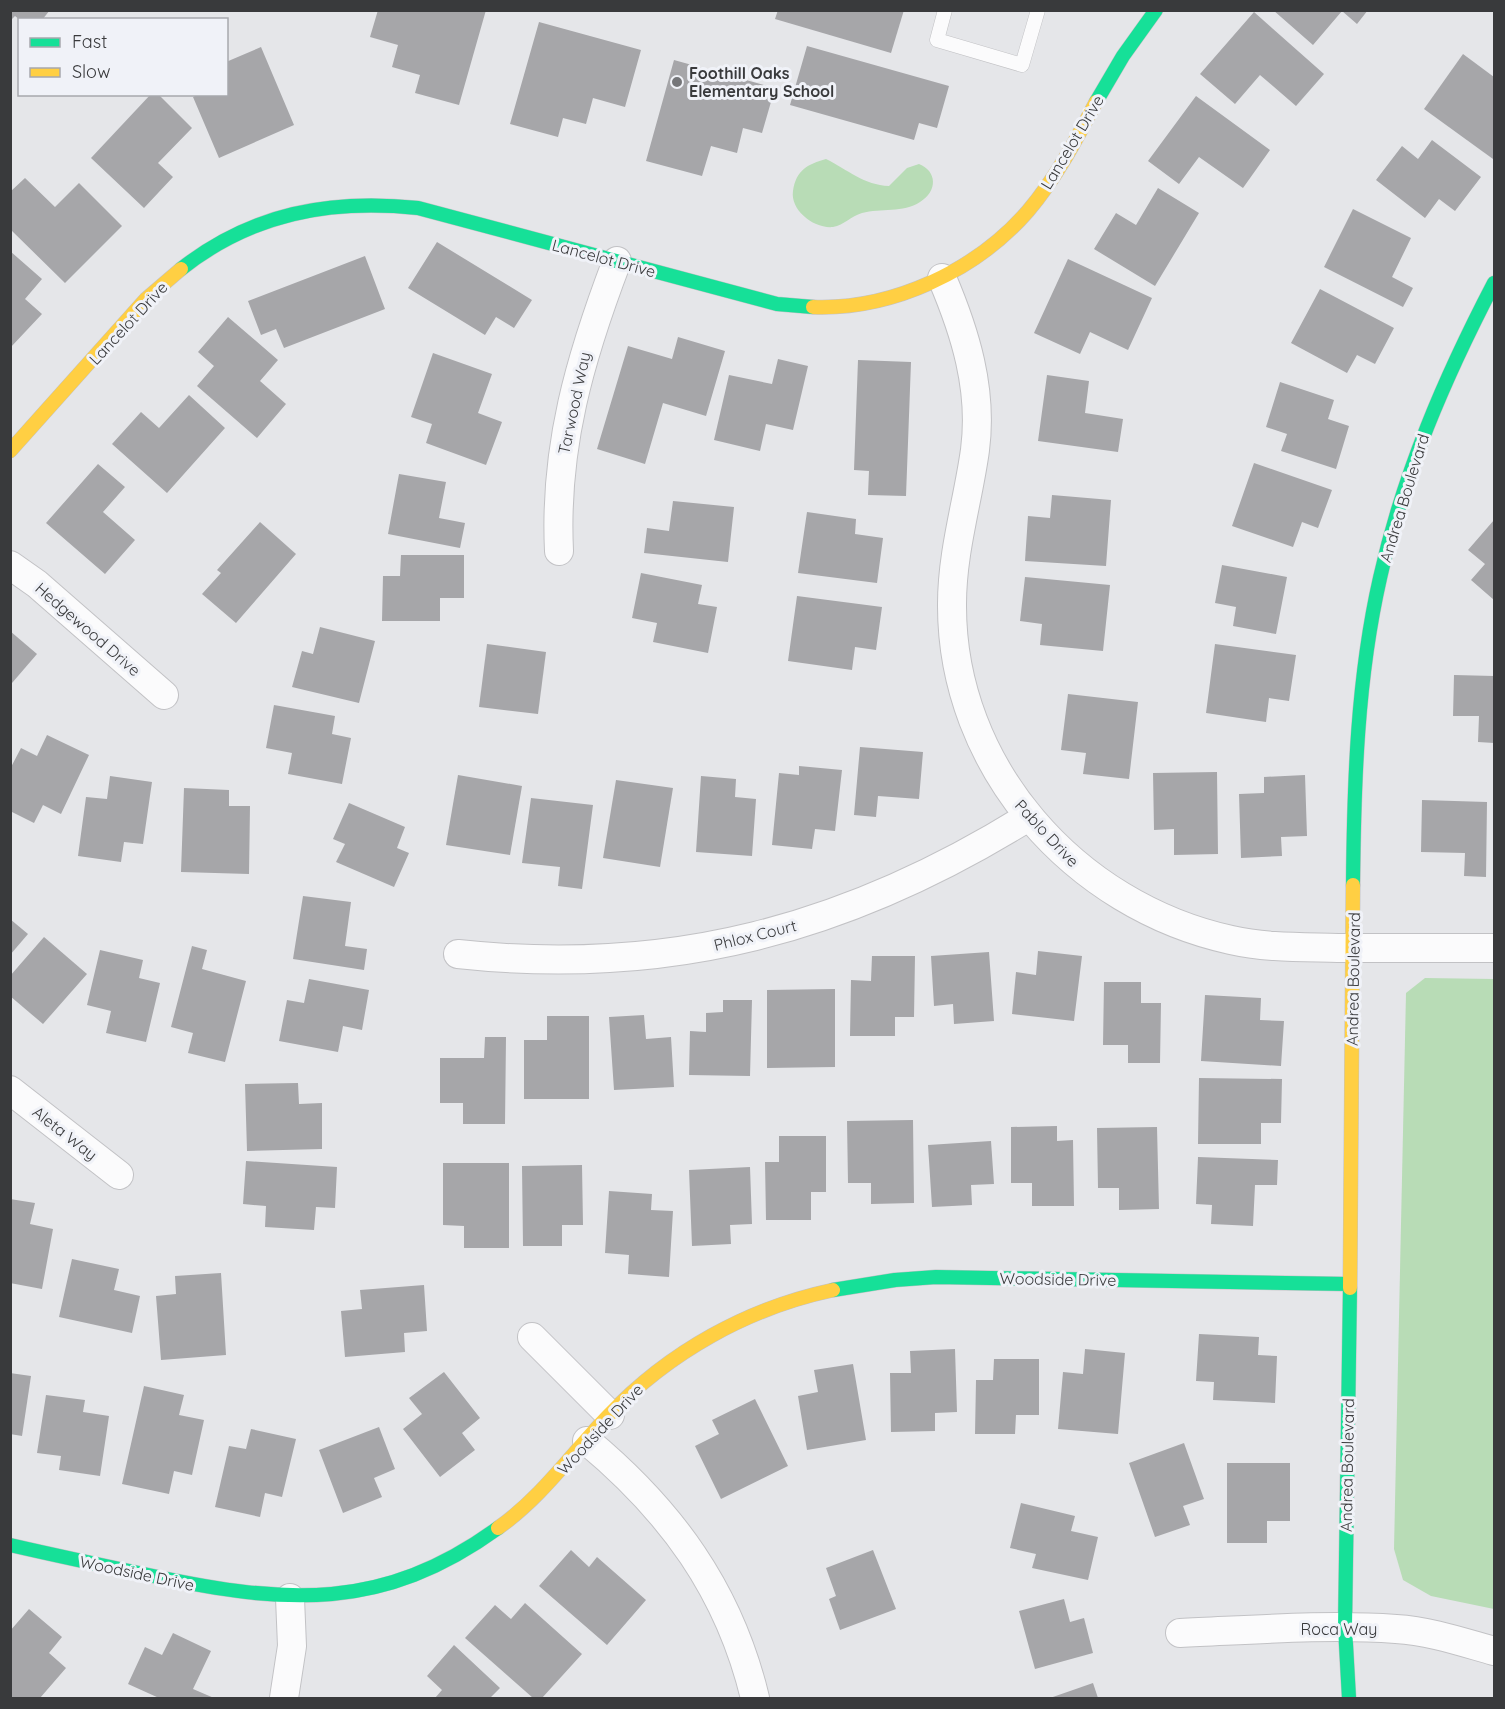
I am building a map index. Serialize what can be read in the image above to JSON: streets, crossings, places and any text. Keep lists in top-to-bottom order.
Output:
{
  "streets": {
    "street": [
      "Lancelot Drive",
      "Tarwood Way",
      "Andrea Boulevard",
      "Hedgewood Drive",
      "Pablo Drive",
      "Phlox Court",
      "Aleta Way",
      "Woodside Drive",
      "Roca Way"
    ]
  },
  "crossings": [
    ["Lancelot Drive", "Tarwood Way"],
    ["Lancelot Drive", "Pablo Drive"],
    ["Andrea Boulevard", "Pablo Drive"],
    ["Andrea Boulevard", "Woodside Drive"],
    ["Andrea Boulevard", "Roca Way"],
    ["Pablo Drive", "Phlox Court"]
  ],
  "places": ["Foothill Oaks Elementary School"],
  "legend": ["Fast", "Slow"]
}
